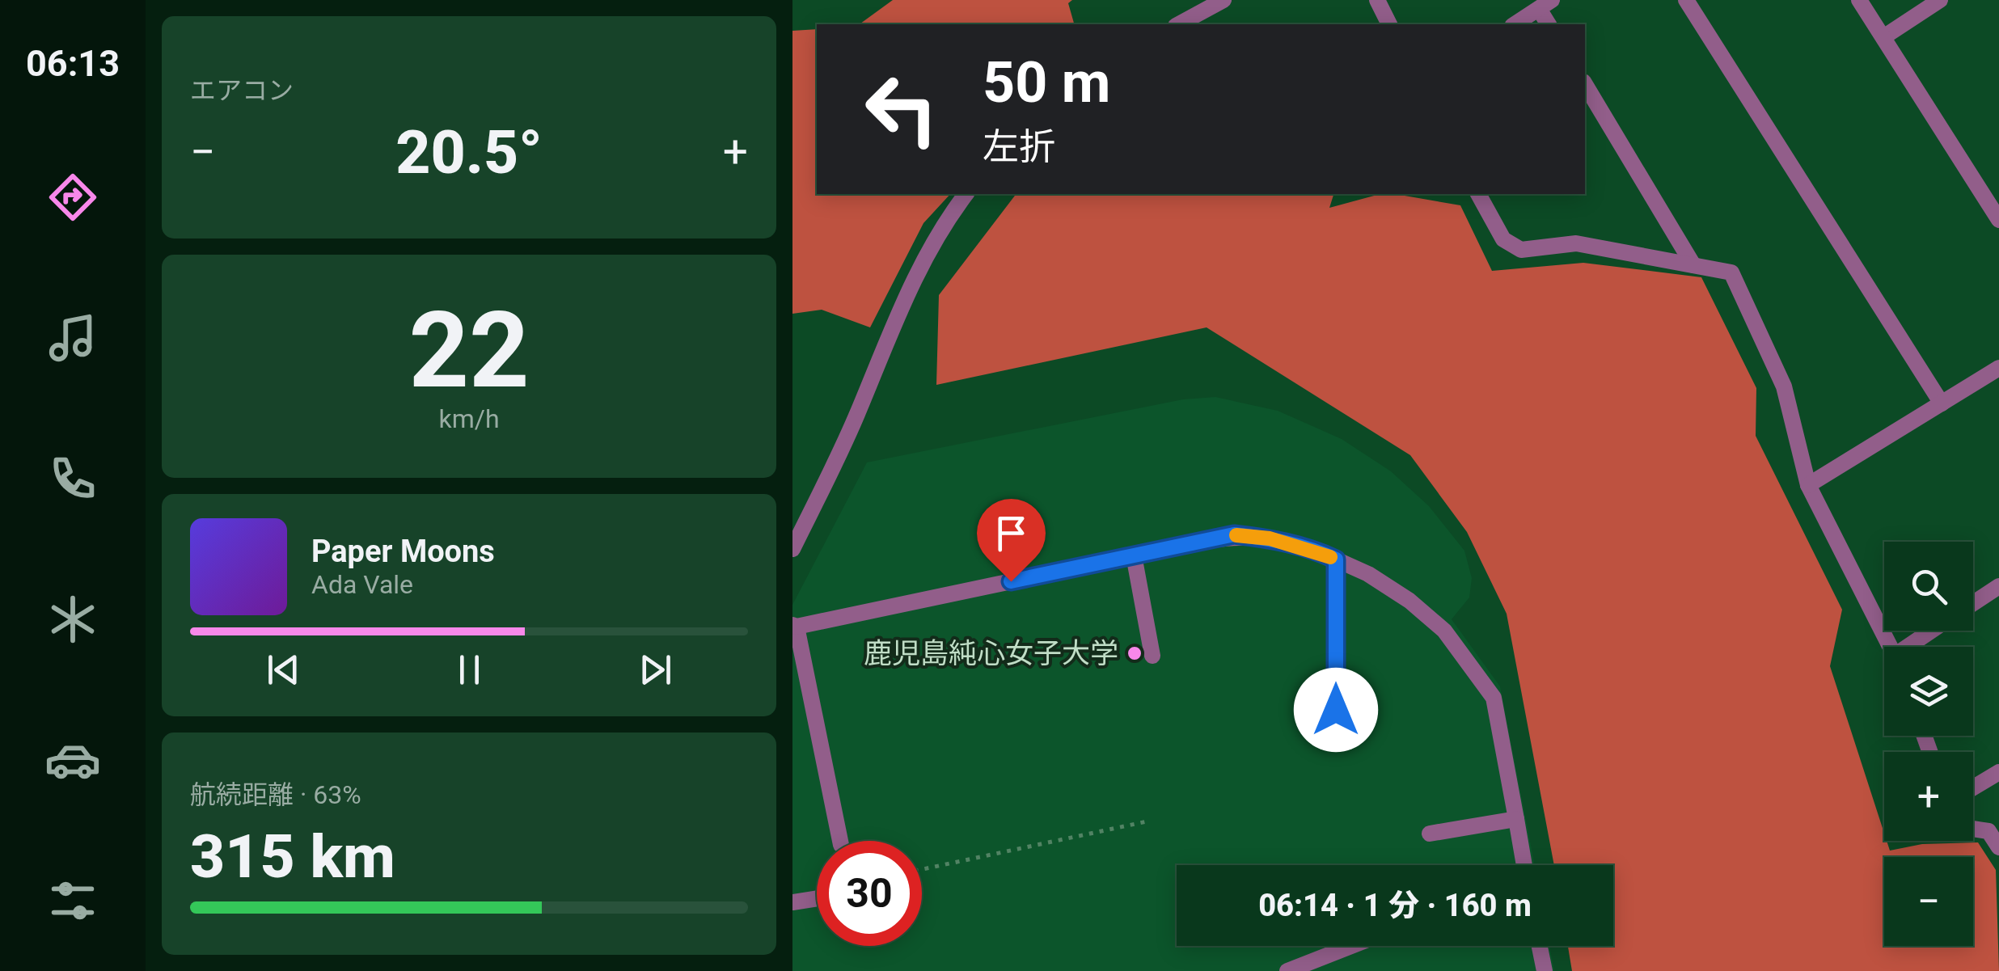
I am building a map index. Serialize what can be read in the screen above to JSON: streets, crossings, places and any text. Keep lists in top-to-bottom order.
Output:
{
  "places": ["鹿児島純心女子大学"],
  "page": {
    "tabs": "06:13",
    "tile": [
      "エアコン",
      ["22", "km/h"],
      ["航続距離 · 63%", "315 km"]
    ],
    "turn": ["50 m", "左折"],
    "heat": ["−", "20.5°", "+"],
    "song": ["Paper Moons", "Ada Vale"],
    "map_buttons": ["+", "−"],
    "limit": "30",
    "trip": "06:14 · 1 分 · 160 m"
  }
}
